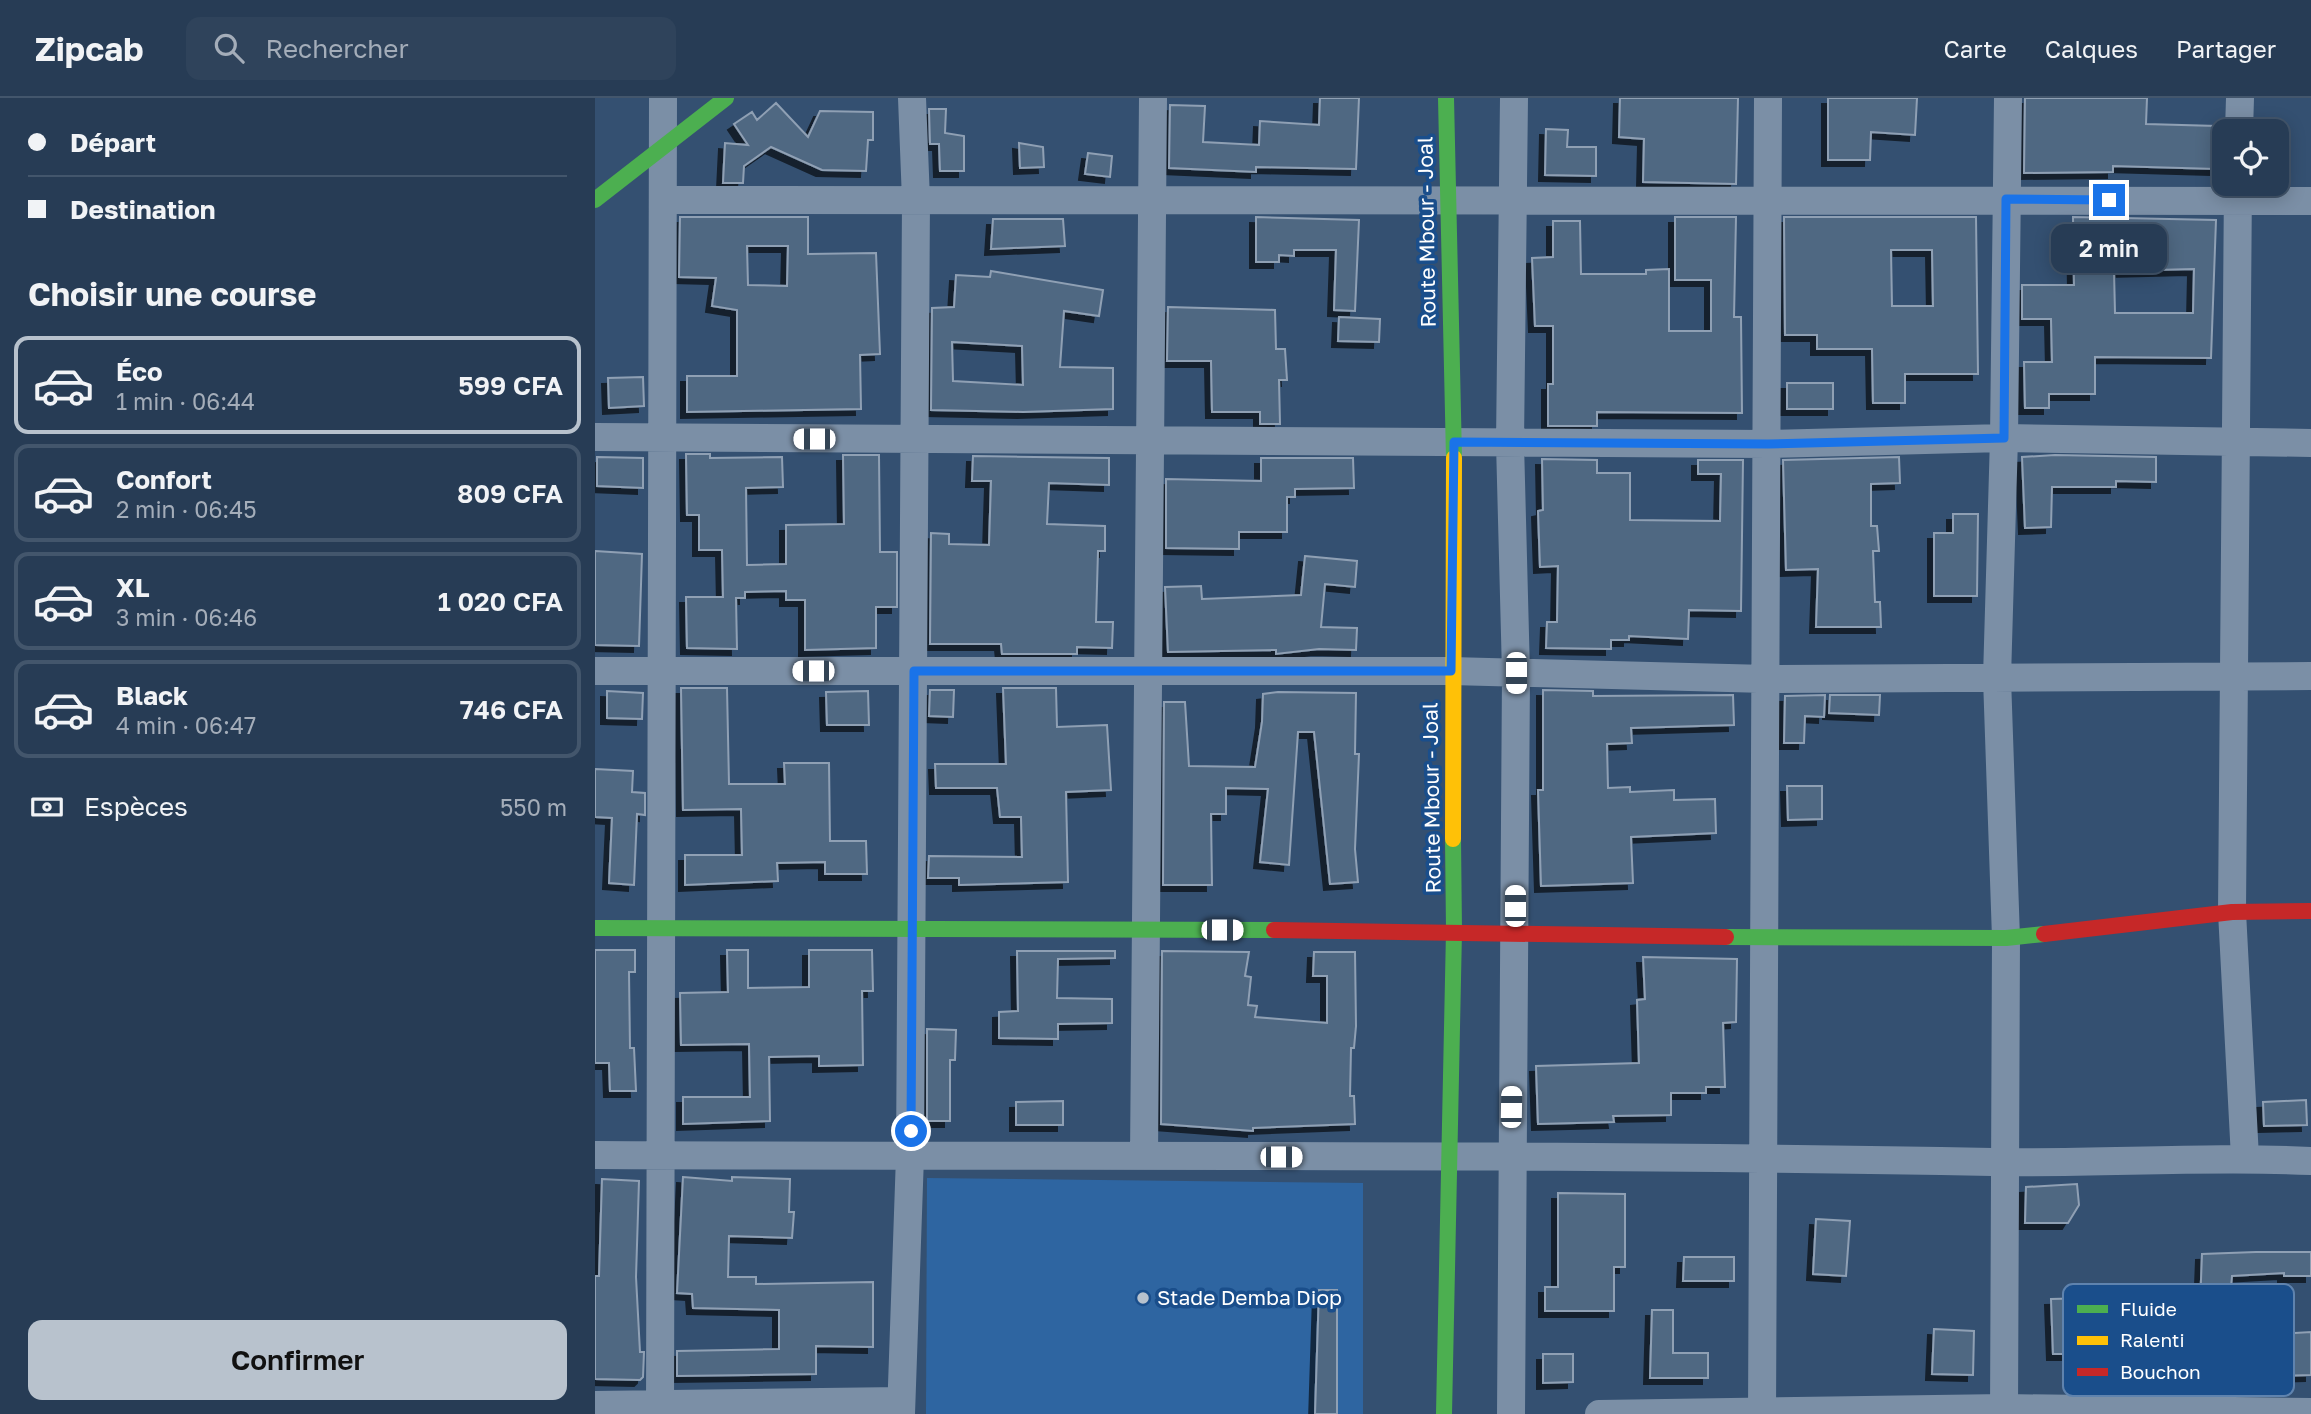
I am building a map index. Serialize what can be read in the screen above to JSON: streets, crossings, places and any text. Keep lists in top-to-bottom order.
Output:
{
  "streets": {
    "street": ["Route Mbour - Joal"]
  },
  "places": ["Stade Demba Diop"],
  "legend": ["Fluide", "Ralenti", "Bouchon"],
  "page": {
    "header": "Zipcab",
    "search": "Rechercher",
    "nav": ["Carte", "Calques", "Partager"],
    "banner": ["Départ", "Destination"],
    "bubble": "2 min",
    "heading": "Choisir une course",
    "list": [
      {
        "name": "Éco",
        "note": "1 min · 06:44",
        "value": "599 CFA"
      },
      {
        "name": "Confort",
        "note": "2 min · 06:45",
        "value": "809 CFA"
      },
      {
        "name": "XL",
        "note": "3 min · 06:46",
        "value": "1 020 CFA"
      },
      {
        "name": "Black",
        "note": "4 min · 06:47",
        "value": "746 CFA"
      }
    ],
    "pay": ["Espèces", "550 m"],
    "buttons": "Confirmer"
  }
}
